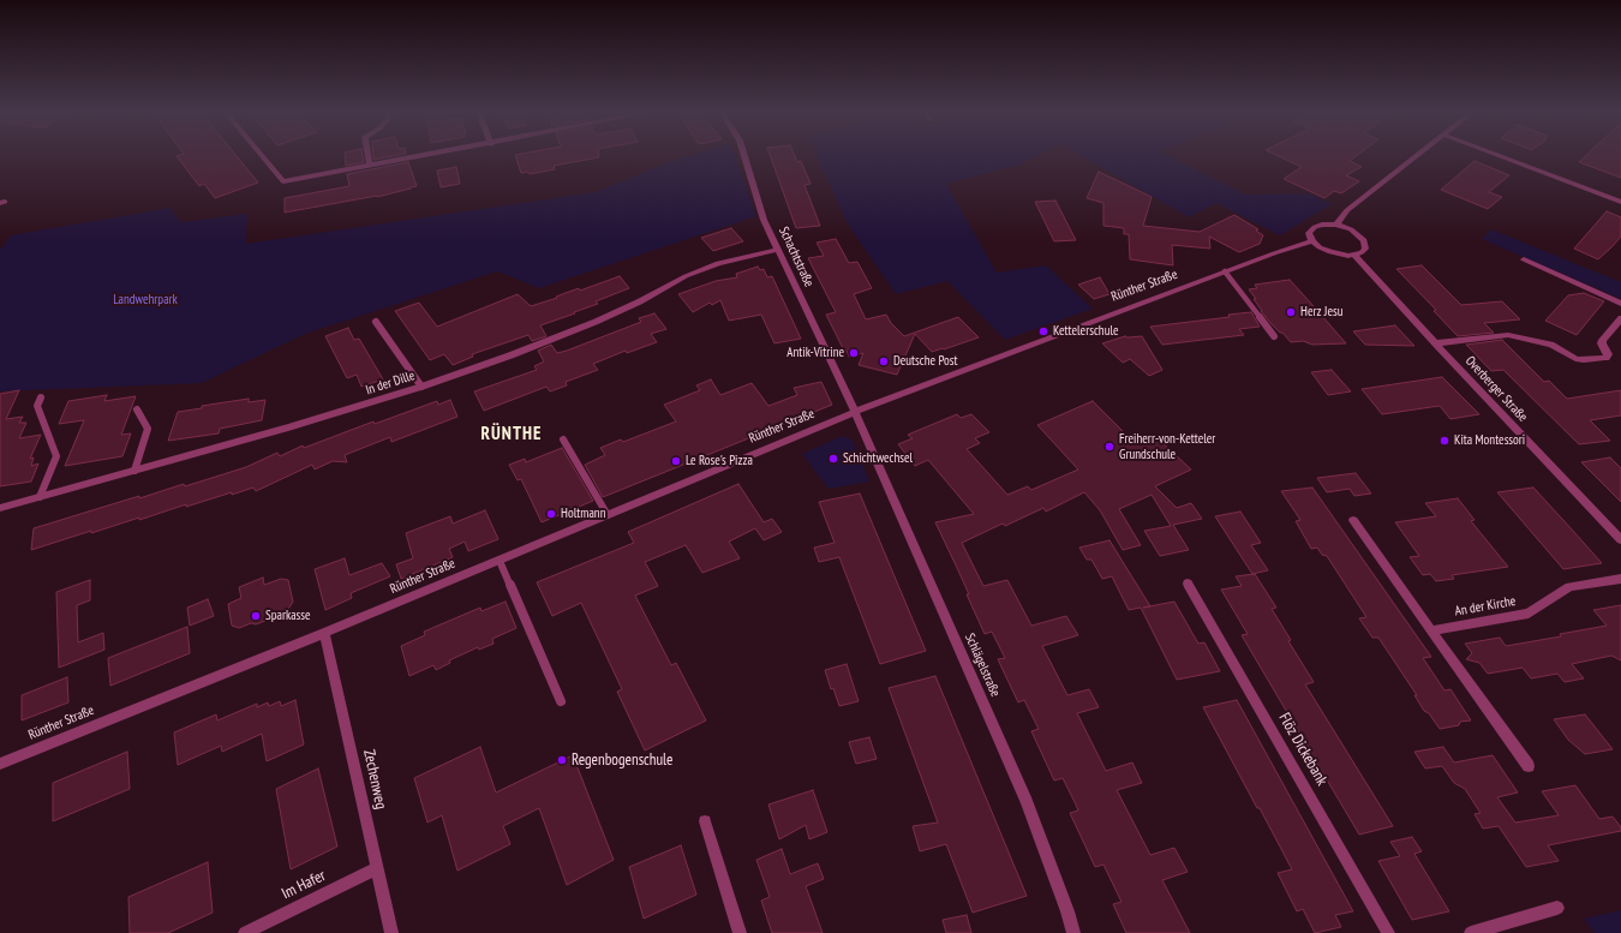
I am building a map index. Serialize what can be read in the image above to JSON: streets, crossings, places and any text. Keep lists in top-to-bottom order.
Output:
{
  "streets": {
    "street": [
      "Schachtstraße",
      "Rünther Straße",
      "In der Dille",
      "Overberger Straße",
      "An der Kirche",
      "Schlägelstraße",
      "Flöz Dickebank",
      "Zechenweg",
      "Im Hafer"
    ]
  },
  "crossings": [
    ["Schachtstraße", "Rünther Straße"],
    ["Schachtstraße", "In der Dille"],
    ["Schachtstraße", "Schlägelstraße"],
    ["Rünther Straße", "Schlägelstraße"],
    ["Rünther Straße", "Zechenweg"],
    ["Zechenweg", "Im Hafer"]
  ],
  "districts": ["RÜNTHE"],
  "parks": ["Landwehrpark"],
  "places": [
    "Herz Jesu",
    "Kettelerschule",
    "Antik-Vitrine",
    "Deutsche Post",
    "Kita Montessori",
    "Freiherr-von-Ketteler Grundschule",
    "Schichtwechsel",
    "Le Rose's Pizza",
    "Holtmann",
    "Sparkasse",
    "Regenbogenschule"
  ]
}
